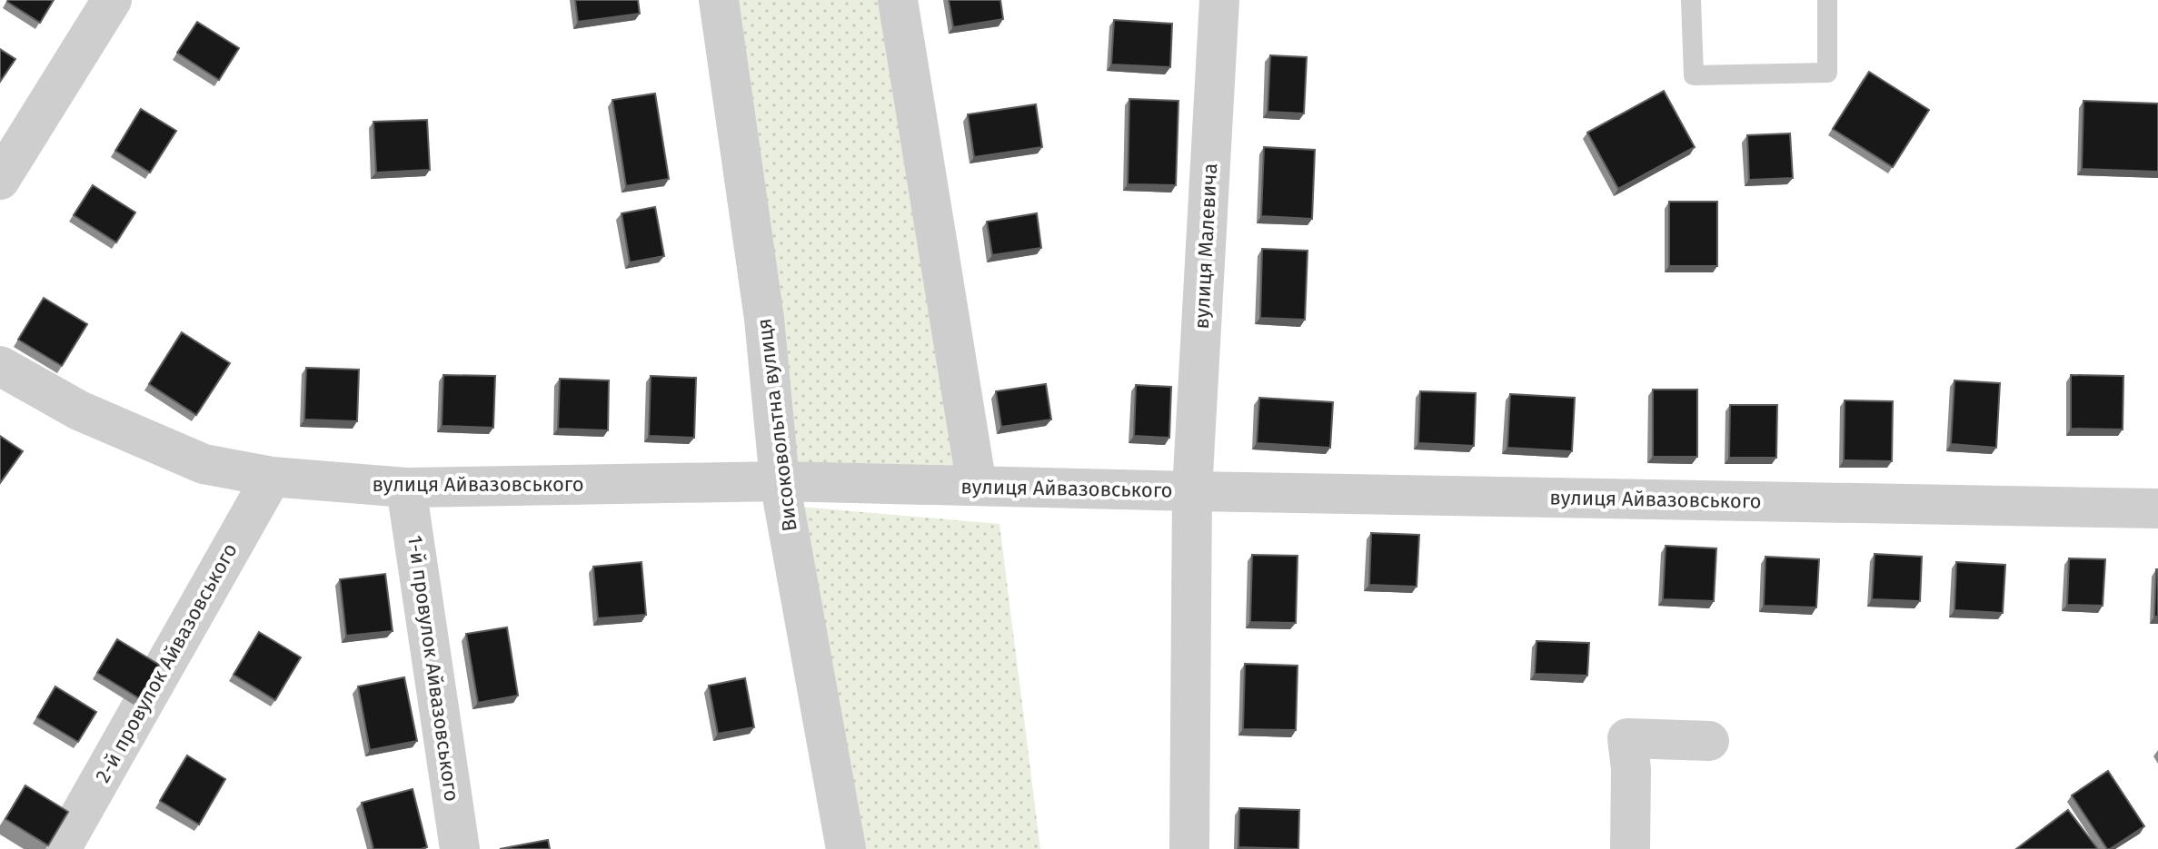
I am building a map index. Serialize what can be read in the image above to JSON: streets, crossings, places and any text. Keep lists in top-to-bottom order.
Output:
{
  "streets": {
    "street": [
      "вулиця Малевича",
      "Високовольтна вулиця",
      "вулиця Айвазовського",
      "2-й провулок Айвазовського",
      "1-й провулок Айвазовського"
    ]
  },
  "crossings": [
    ["вулиця Малевича", "вулиця Айвазовського"],
    ["Високовольтна вулиця", "вулиця Айвазовського"],
    ["вулиця Айвазовського", "2-й провулок Айвазовського"],
    ["вулиця Айвазовського", "1-й провулок Айвазовського"]
  ]
}
